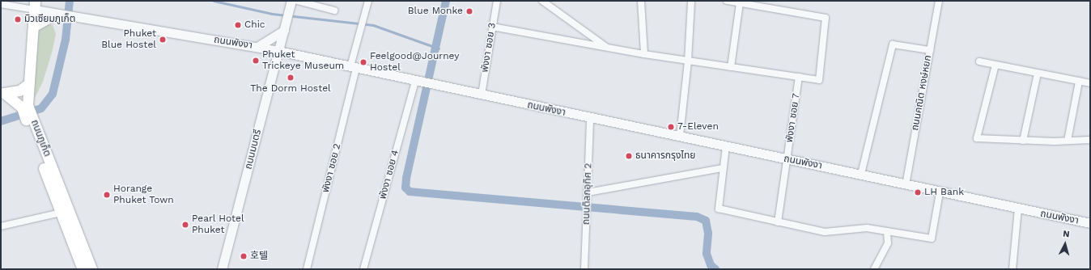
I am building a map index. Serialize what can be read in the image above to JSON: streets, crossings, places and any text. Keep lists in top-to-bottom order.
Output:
{
  "streets": {
    "main road": ["ถนนภูเก็ต"],
    "street": [
      "ถนนพังงา",
      "พังงา ซอย 3",
      "ถนนคณิต หงษ์หยก",
      "พังงา ซอย 7",
      "ถนนมนตรี",
      "พังงา ซอย 2",
      "พังงา ซอย 4",
      "ถนนติลกอุทิศ 2"
    ]
  },
  "crossings": [
    ["ถนนพังงา", "พังงา ซอย 3"],
    ["ถนนพังงา", "ถนนคณิต หงษ์หยก"],
    ["ถนนพังงา", "พังงา ซอย 7"],
    ["ถนนพังงา", "ถนนภูเก็ต"],
    ["ถนนพังงา", "ถนนมนตรี"],
    ["ถนนพังงา", "พังงา ซอย 2"],
    ["ถนนพังงา", "พังงา ซอย 4"],
    ["ถนนพังงา", "ถนนติลกอุทิศ 2"]
  ],
  "places": [
    "Blue Monke",
    "มิวเซียมภูเก็ต",
    "Chic",
    "Phuket Blue Hostel",
    "Phuket Trickeye Museum",
    "Feelgood@Journey Hostel",
    "The Dorm Hostel",
    "7-Eleven",
    "ธนาคารกรุงไทย",
    "LH Bank",
    "Horange Phuket Town",
    "Pearl Hotel Phuket",
    "호텔"
  ],
  "north": "top"
}
